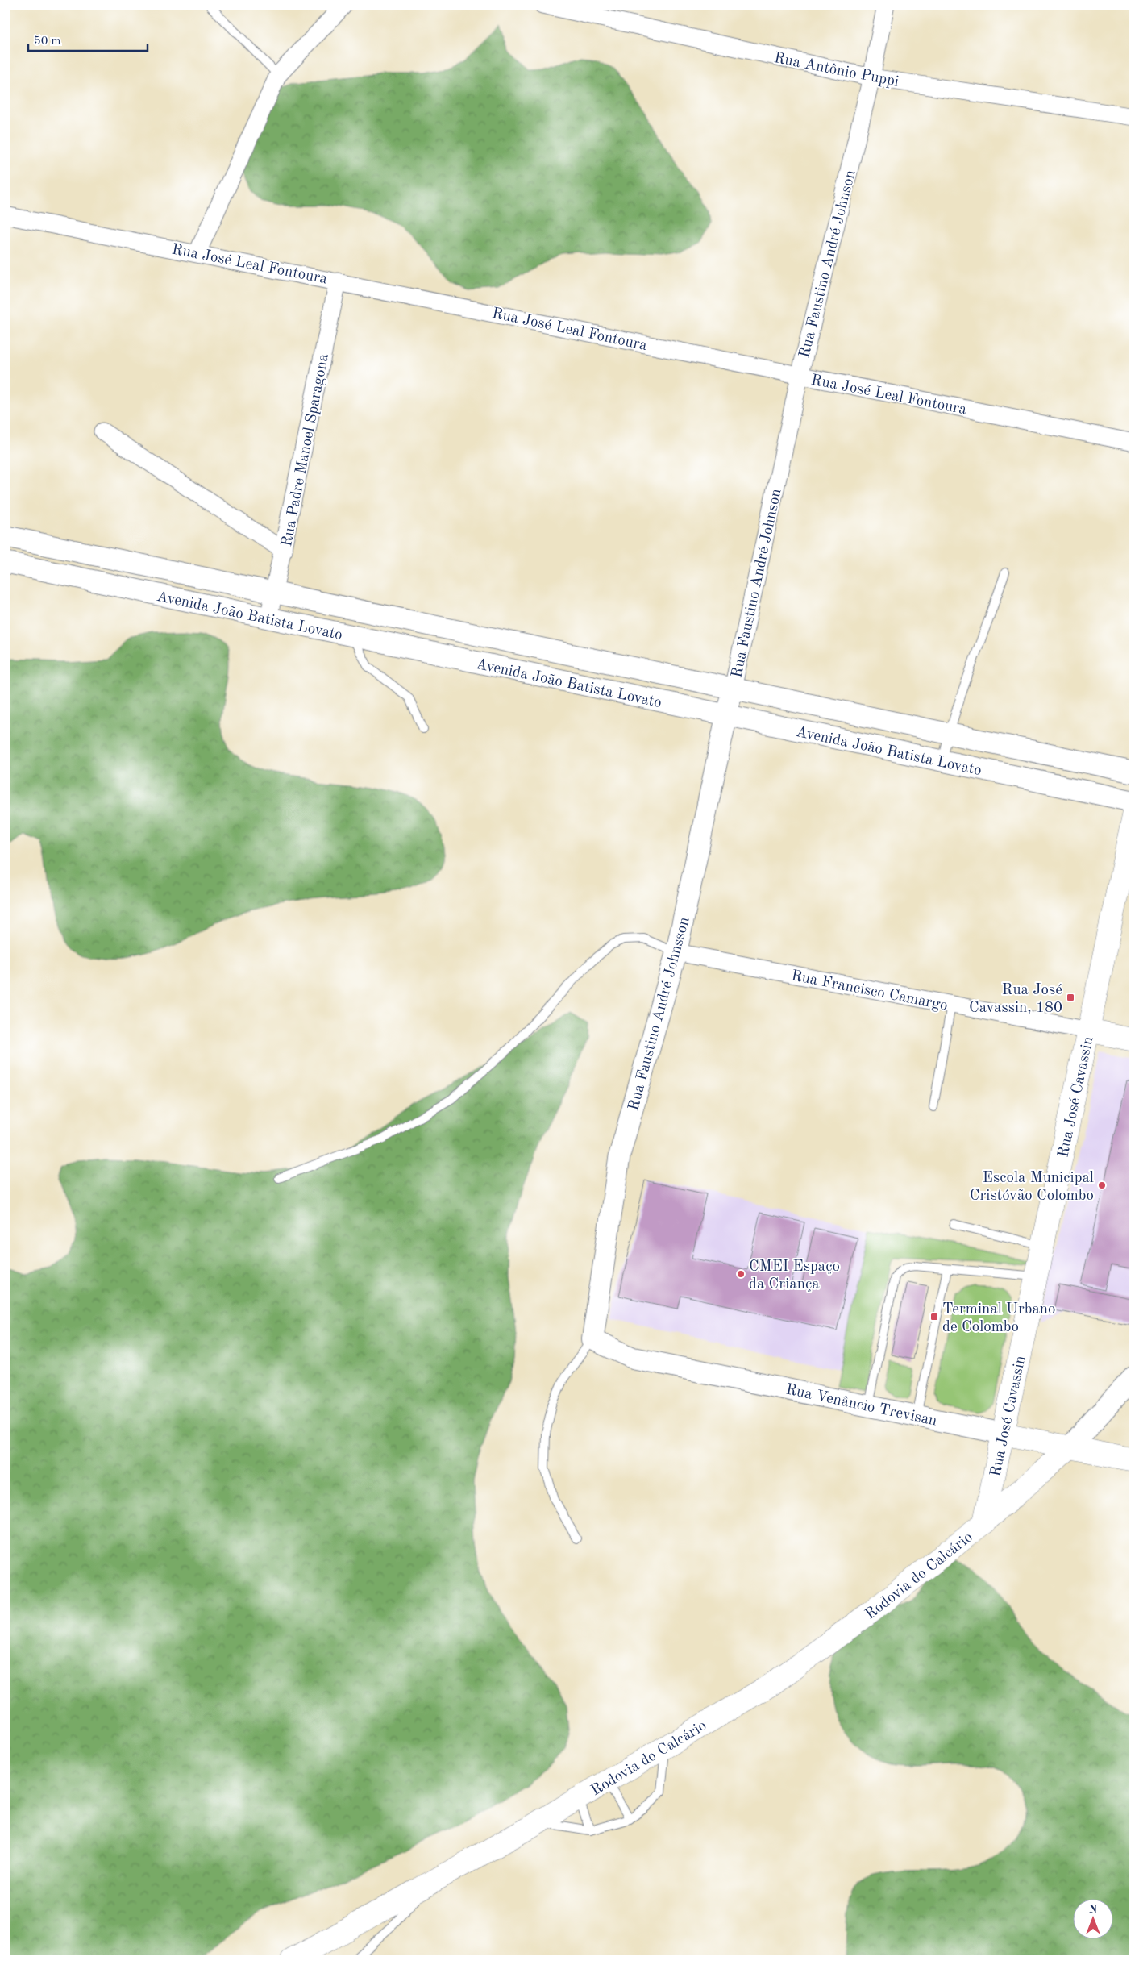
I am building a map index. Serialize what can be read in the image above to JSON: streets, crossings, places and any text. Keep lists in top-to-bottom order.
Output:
{
  "streets": {
    "main road": [
      "Rua Francisco Camargo",
      "Rua José Cavassin",
      "Rua Venâncio Trevisan",
      "Rodovia do Calcário"
    ],
    "street": [
      "Rua Antônio Puppi",
      "Rua José Leal Fontoura",
      "Rua Faustino André Johnson",
      "Rua Padre Manoel Sparagona",
      "Avenida João Batista Lovato",
      "Rua Faustino André Johnsson"
    ]
  },
  "crossings": [
    ["Rua Antônio Puppi", "Rua Faustino André Johnson"],
    ["Rua José Leal Fontoura", "Rua Faustino André Johnson"],
    ["Rua José Leal Fontoura", "Rua Padre Manoel Sparagona"],
    ["Rua Faustino André Johnson", "Avenida João Batista Lovato"],
    ["Rua Faustino André Johnson", "Rua Faustino André Johnsson"],
    ["Rua Padre Manoel Sparagona", "Avenida João Batista Lovato"],
    ["Avenida João Batista Lovato", "Rua Faustino André Johnsson"],
    ["Rua Francisco Camargo", "Rua Faustino André Johnsson"],
    ["Rua Francisco Camargo", "Rua José Cavassin"],
    ["Rua Faustino André Johnsson", "Rua Venâncio Trevisan"],
    ["Rua José Cavassin", "Rua Venâncio Trevisan"],
    ["Rua José Cavassin", "Rodovia do Calcário"],
    ["Rua Venâncio Trevisan", "Rodovia do Calcário"]
  ],
  "places": {
    "transit": ["Rua José Cavassin, 180", "Terminal Urbano de Colombo"],
    "other": ["Escola Municipal Cristóvão Colombo", "CMEI Espaço da Criança"]
  },
  "scale_bar": "50 m",
  "north": "top"
}
